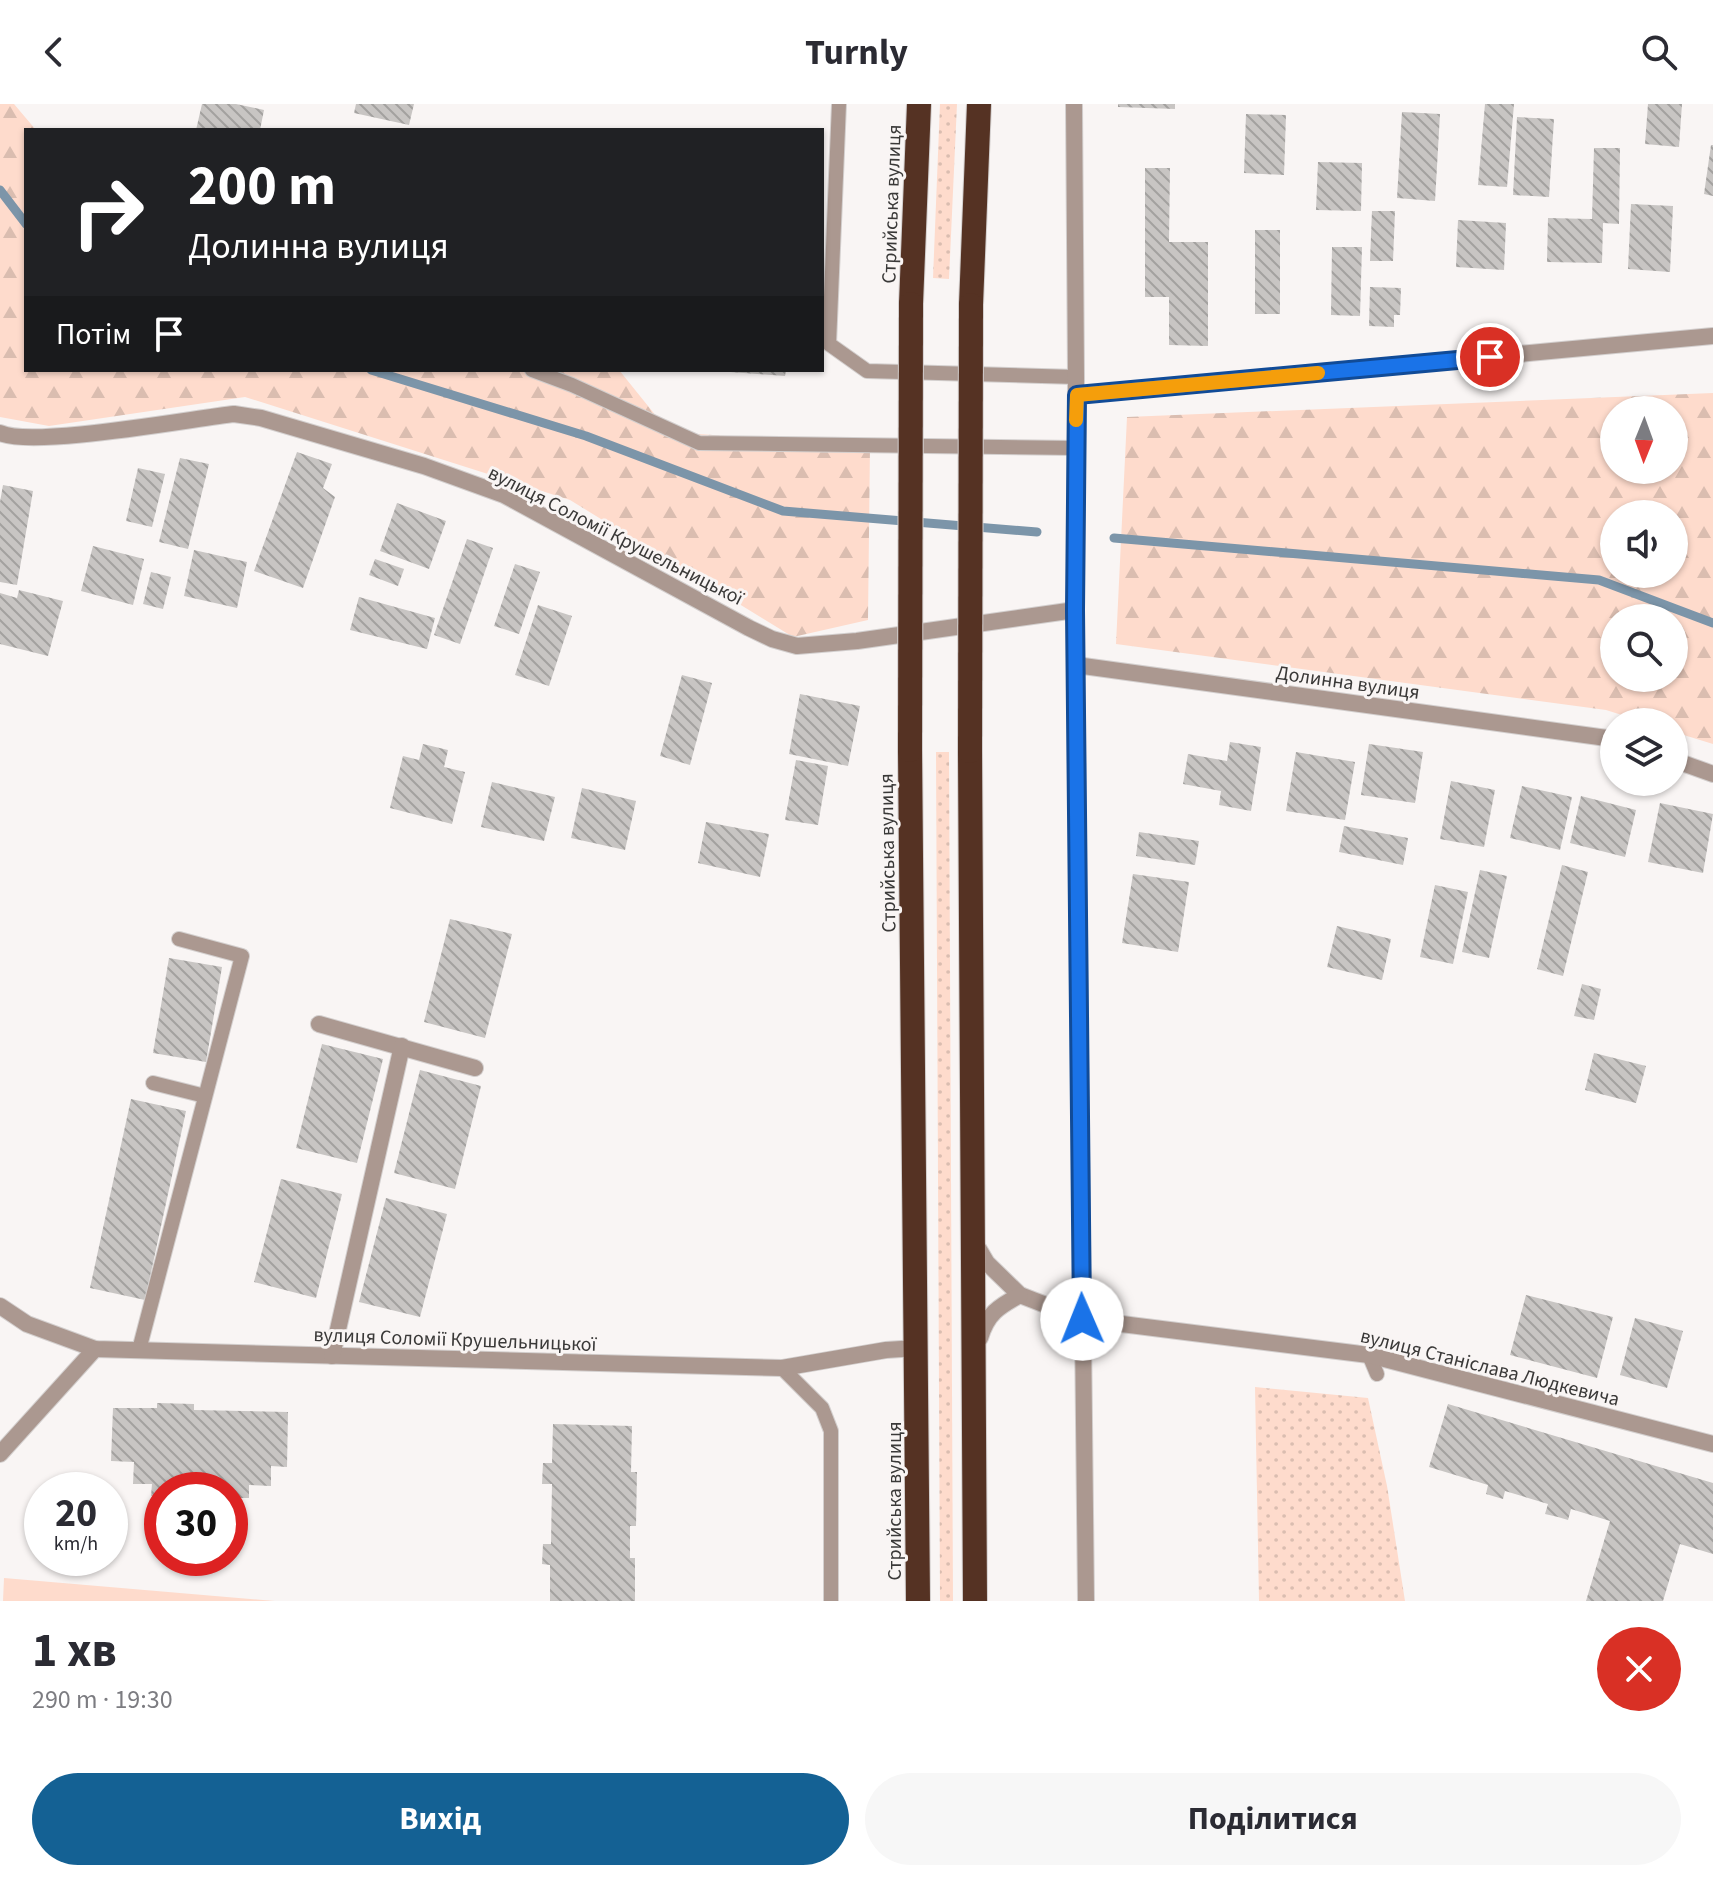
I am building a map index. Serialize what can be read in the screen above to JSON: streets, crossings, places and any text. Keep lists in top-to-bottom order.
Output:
{
  "streets": {
    "highway": ["Стрийська вулиця"],
    "street": ["вулиця Соломії Крушельницької", "Долинна вулиця", "вулиця Станіслава Людкевича"]
  },
  "crossings": [
    ["Стрийська вулиця", "вулиця Соломії Крушельницької"]
  ],
  "north": "bottom",
  "page": {
    "header": "Turnly",
    "turn": ["200 m", "Долинна вулиця"],
    "then": "Потім",
    "speed": "20 km/h",
    "limit": "30",
    "heading": ["1 хв", "290 m · 19:30"],
    "buttons": ["Вихід", "Поділитися"]
  }
}
